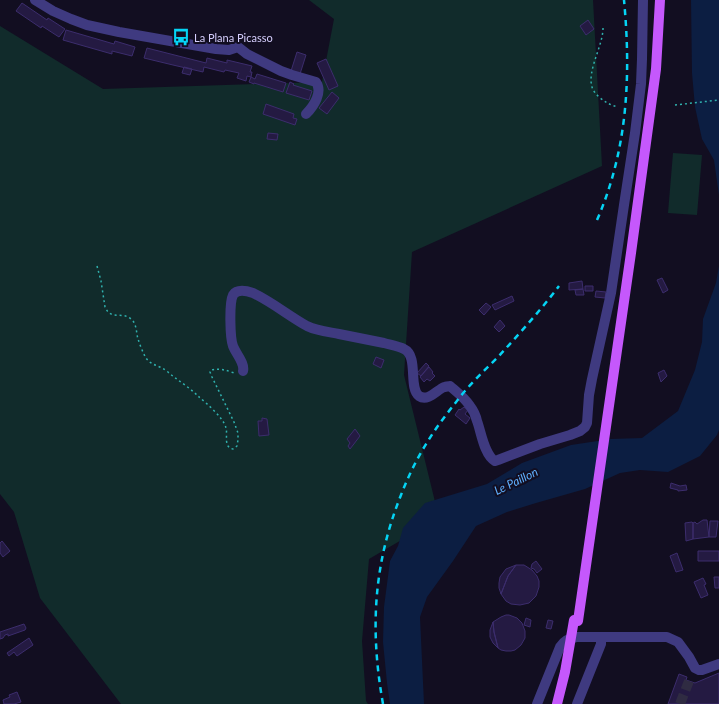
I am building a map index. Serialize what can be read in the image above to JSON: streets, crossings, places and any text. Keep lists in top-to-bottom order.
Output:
{
  "water": ["Le Paillon"],
  "places": {
    "bus stop": ["La Plana Picasso"]
  }
}
